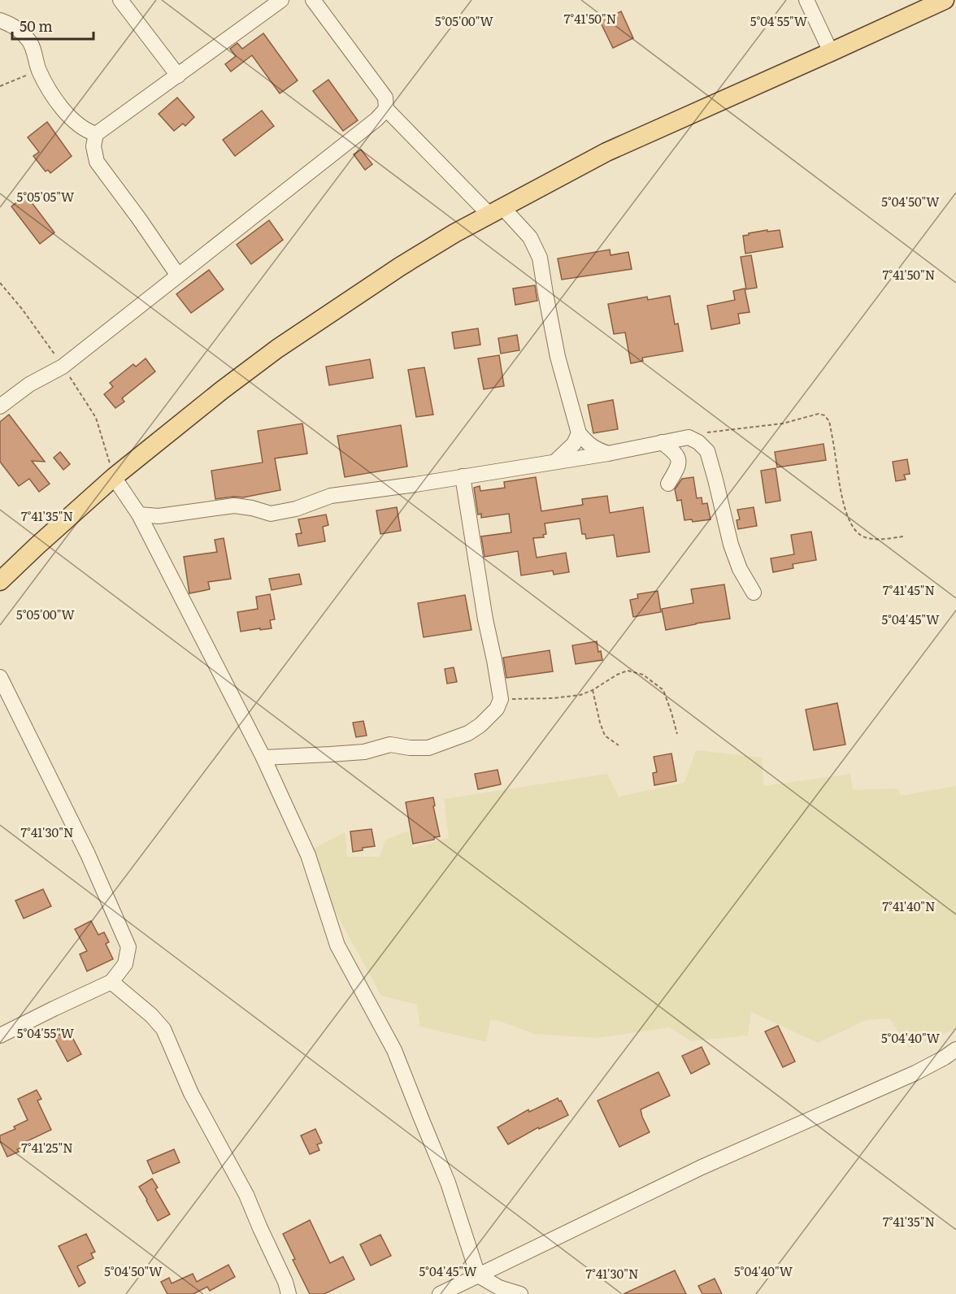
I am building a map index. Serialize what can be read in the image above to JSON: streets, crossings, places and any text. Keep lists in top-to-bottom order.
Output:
{
  "scale_bar": "50 m",
  "coordinates": [
    "7°41'50\"N",
    "5°05'00\"W",
    "5°04'55\"W",
    "5°05'05\"W",
    "5°04'50\"W",
    "7°41'35\"N",
    "7°41'45\"N",
    "5°04'45\"W",
    "7°41'30\"N",
    "7°41'40\"N",
    "5°04'40\"W",
    "7°41'25\"N"
  ]
}
